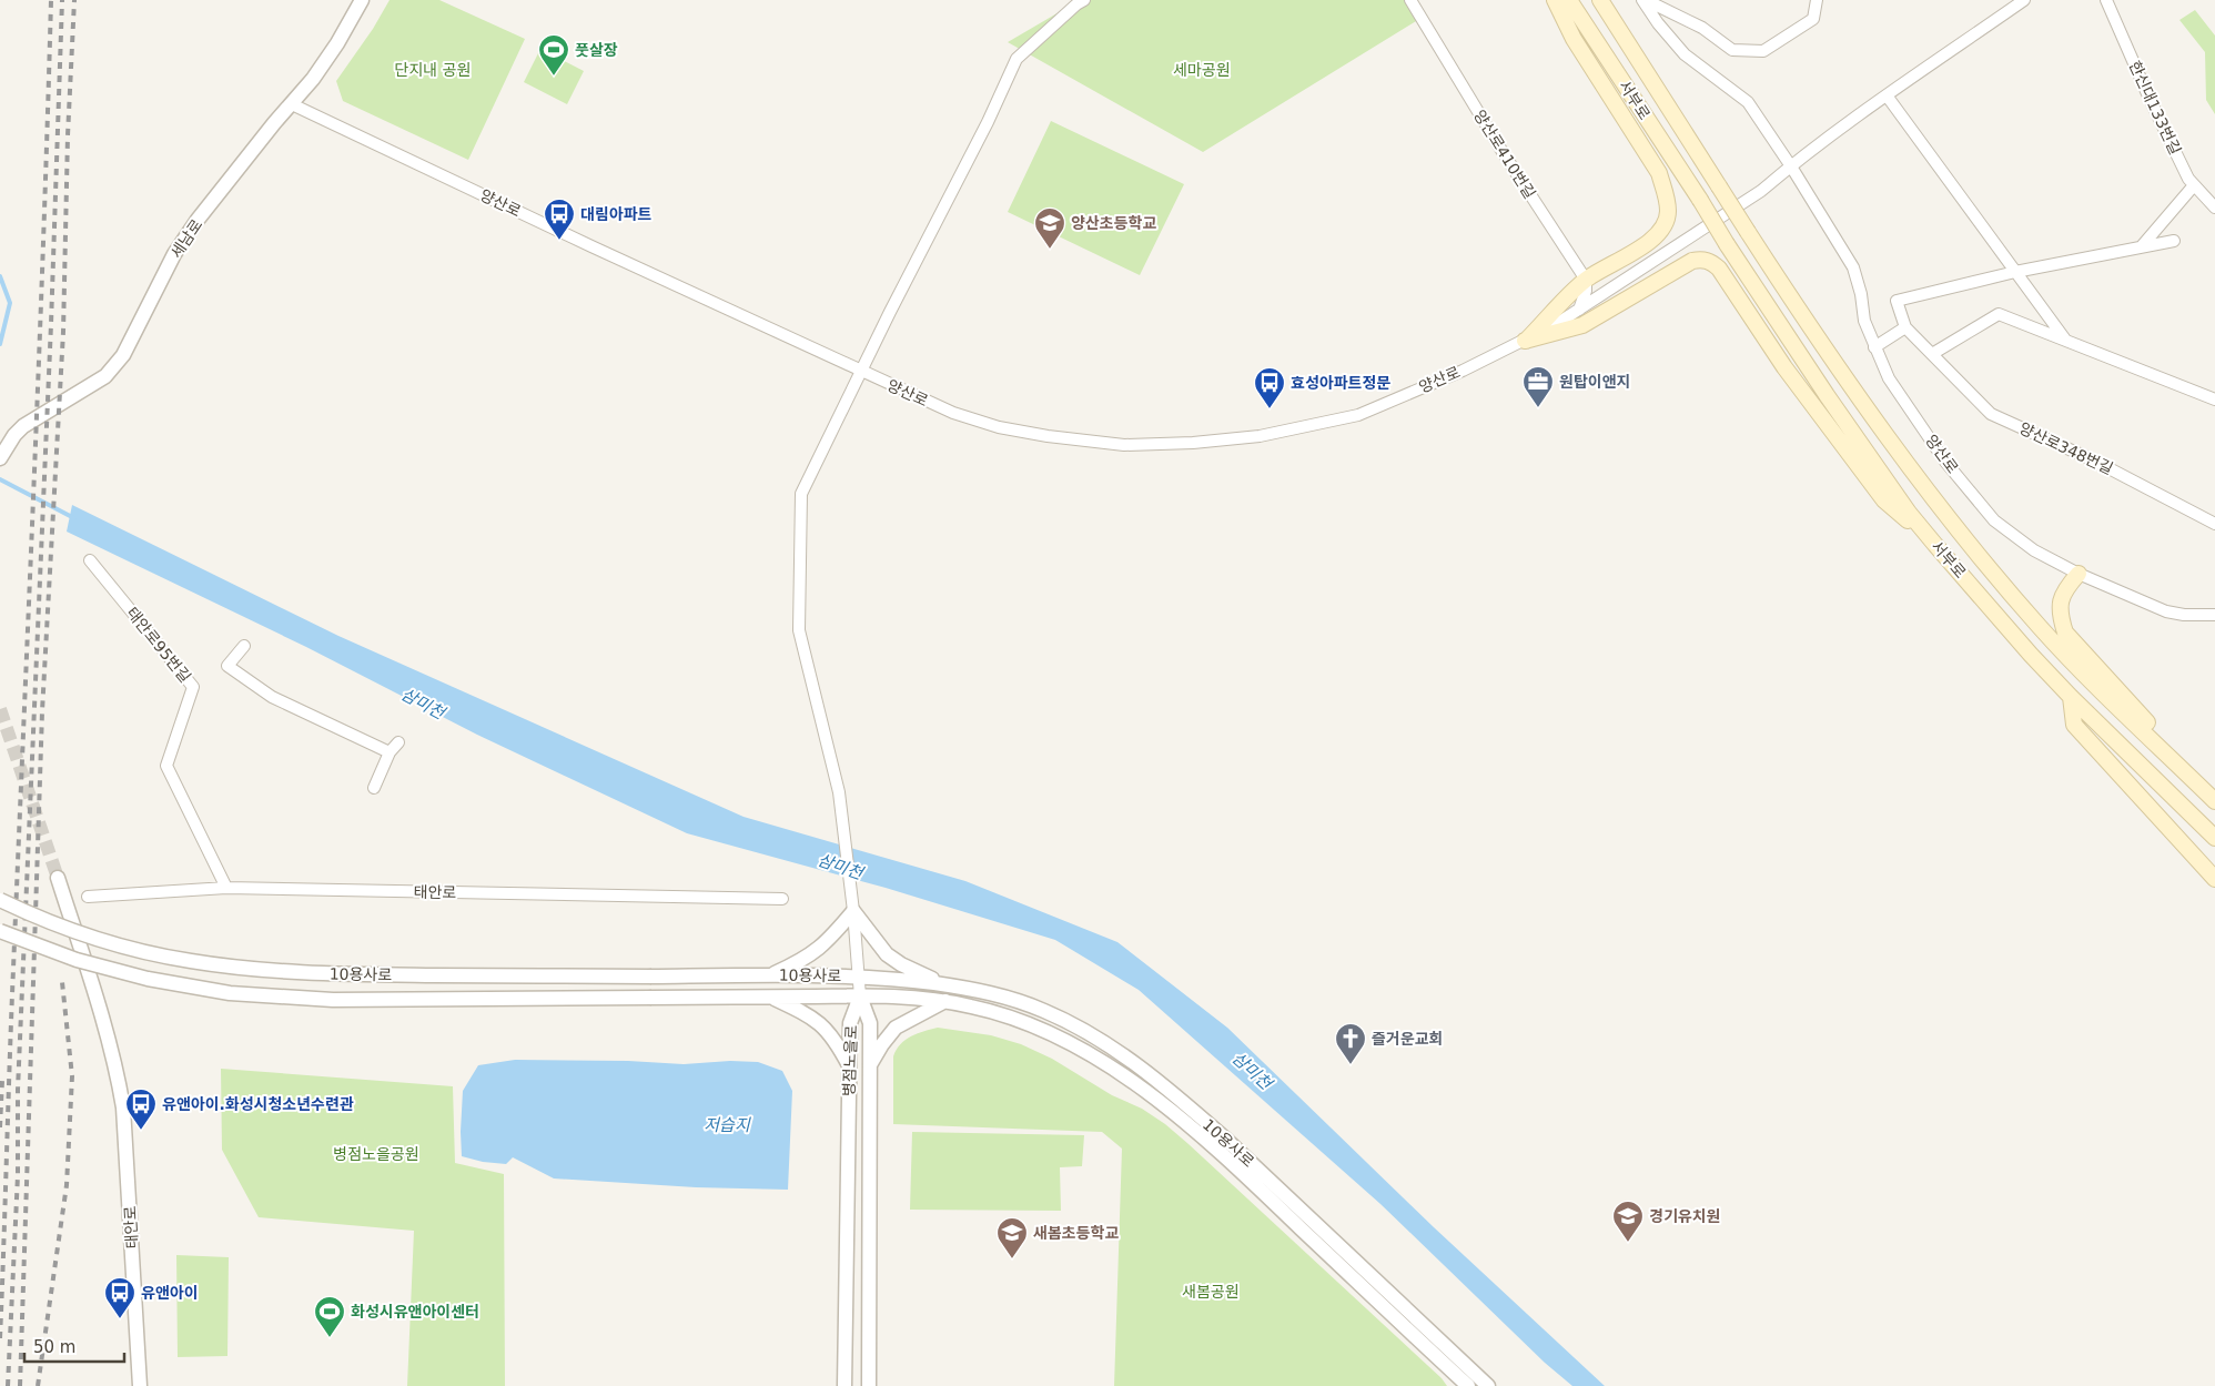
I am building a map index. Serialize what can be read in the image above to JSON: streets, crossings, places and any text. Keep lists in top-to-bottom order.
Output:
{
  "streets": {
    "main road": ["서부로"],
    "street": [
      "한신대133번길",
      "양산로410번길",
      "양산로",
      "세남로",
      "양산로348번길",
      "태안로95번길",
      "태안로",
      "10용사로",
      "병점노을로"
    ]
  },
  "crossings": [
    ["양산로", "세남로"],
    ["태안로95번길", "태안로"],
    ["10용사로", "병점노을로"]
  ],
  "water": ["삼미천", "저습지"],
  "parks": [
    "단지내 공원",
    "세마공원",
    "병점노을공원",
    "새봄공원"
  ],
  "places": {
    "sports": ["풋살장", "화성시유앤아이센터"],
    "bus stop": [
      "대림아파트",
      "효성아파트정문",
      "유앤아이.화성시청소년수련관",
      "유앤아이"
    ],
    "school or university": ["양산초등학교", "경기유치원", "새봄초등학교"],
    "office": ["원탑이앤지"],
    "church": ["즐거운교회"]
  },
  "scale_bar": "50 m"
}
